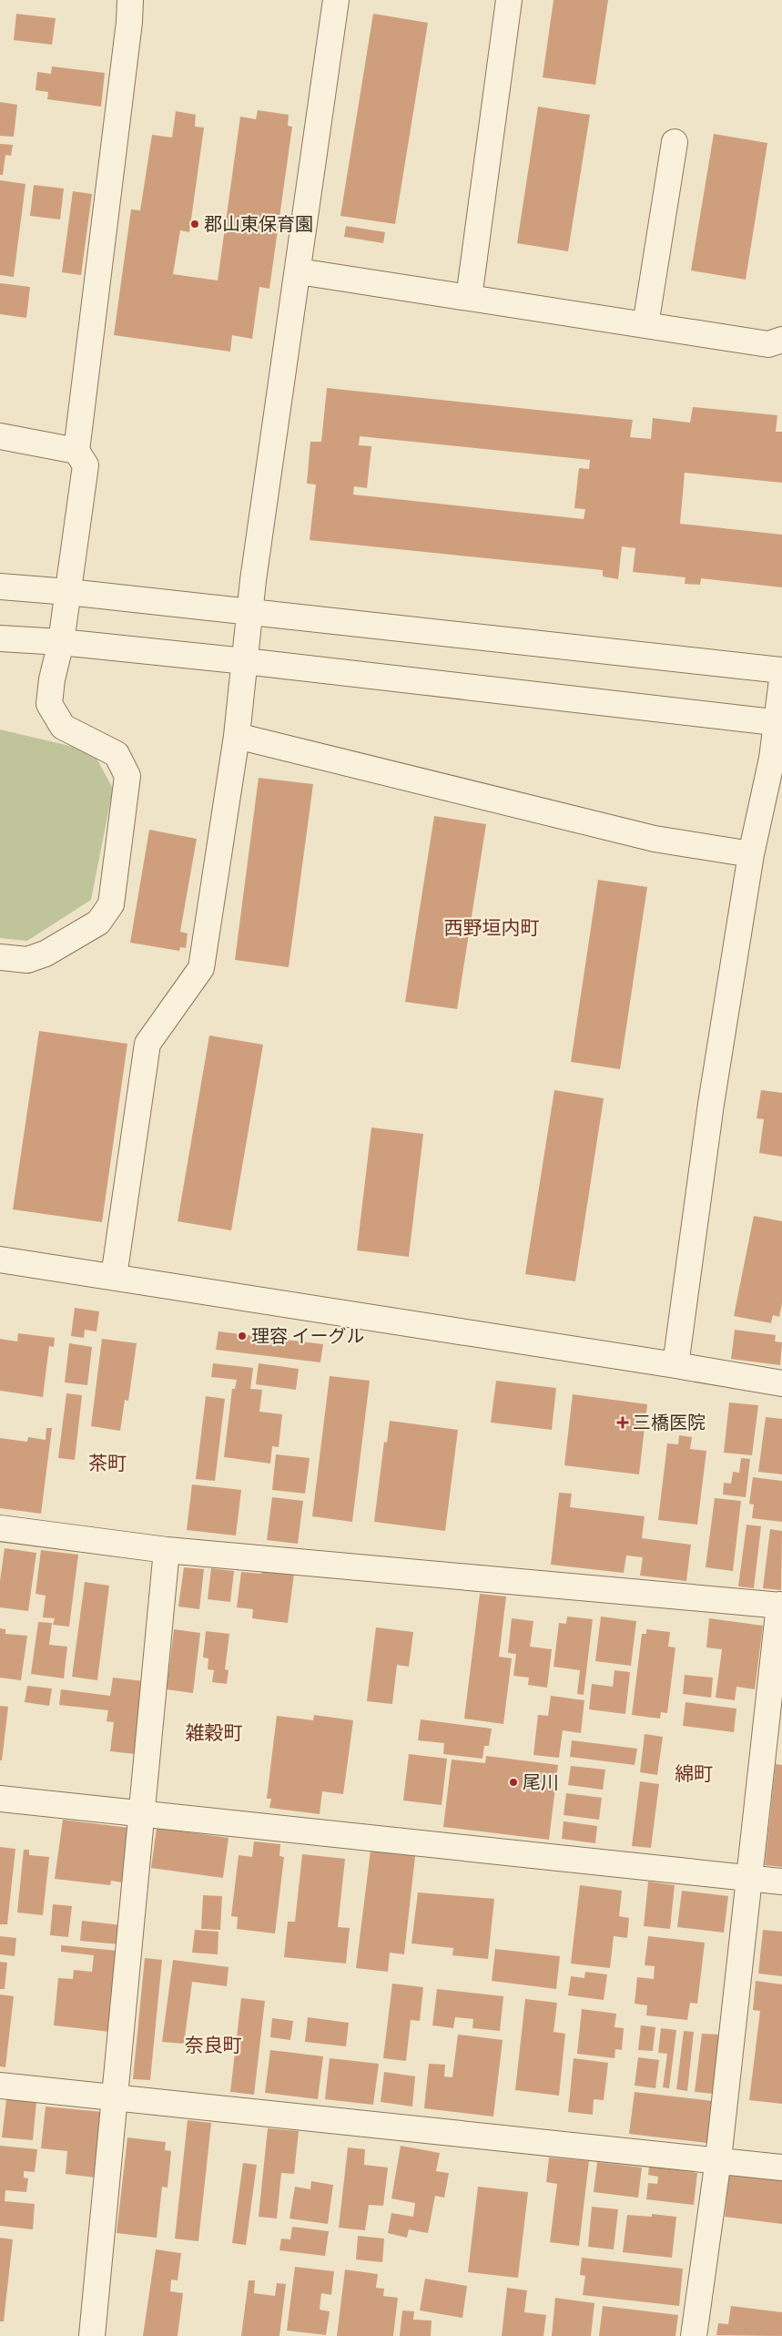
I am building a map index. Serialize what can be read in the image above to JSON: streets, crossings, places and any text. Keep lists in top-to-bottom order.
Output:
{
  "districts": [
    "西野垣内町",
    "茶町",
    "雑穀町",
    "綿町",
    "奈良町"
  ],
  "places": {
    "other": ["郡山東保育園", "理容 イーグル", "尾川"],
    "health": ["三橋医院"]
  }
}
